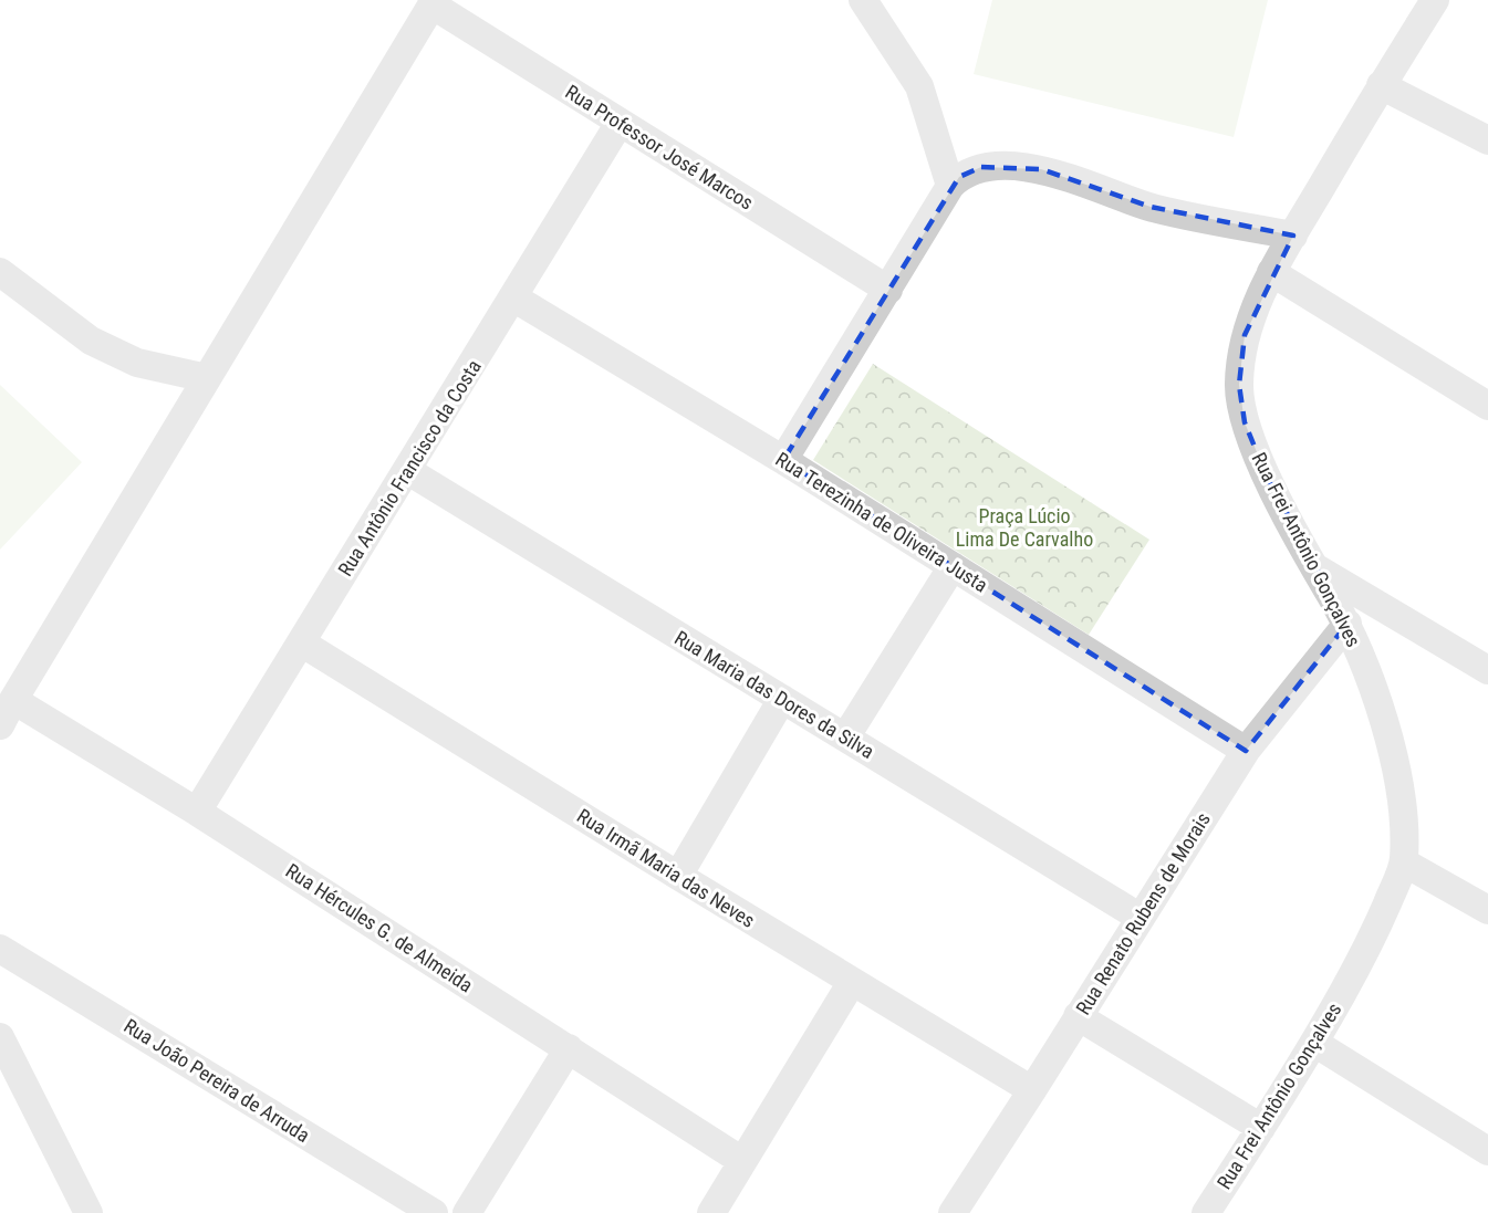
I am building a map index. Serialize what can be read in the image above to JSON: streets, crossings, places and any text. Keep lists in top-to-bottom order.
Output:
{
  "streets": {
    "street": [
      "Rua Professor José Marcos",
      "Rua Antônio Francisco da Costa",
      "Rua Terezinha de Oliveira Justa",
      "Rua Frei Antônio Gonçalves",
      "Rua Maria das Dores da Silva",
      "Rua Irmã Maria das Neves",
      "Rua Renato Rubens de Morais",
      "Rua Hércules G. de Almeida",
      "Rua João Pereira de Arruda"
    ]
  },
  "crossings": [
    ["Rua Professor José Marcos", "Rua Antônio Francisco da Costa"],
    ["Rua Antônio Francisco da Costa", "Rua Terezinha de Oliveira Justa"],
    ["Rua Antônio Francisco da Costa", "Rua Maria das Dores da Silva"],
    ["Rua Antônio Francisco da Costa", "Rua Irmã Maria das Neves"],
    ["Rua Antônio Francisco da Costa", "Rua Hércules G. de Almeida"],
    ["Rua Terezinha de Oliveira Justa", "Rua Renato Rubens de Morais"],
    ["Rua Frei Antônio Gonçalves", "Rua Renato Rubens de Morais"],
    ["Rua Maria das Dores da Silva", "Rua Renato Rubens de Morais"],
    ["Rua Irmã Maria das Neves", "Rua Renato Rubens de Morais"]
  ],
  "parks": ["Praça Lúcio Lima De Carvalho"]
}
